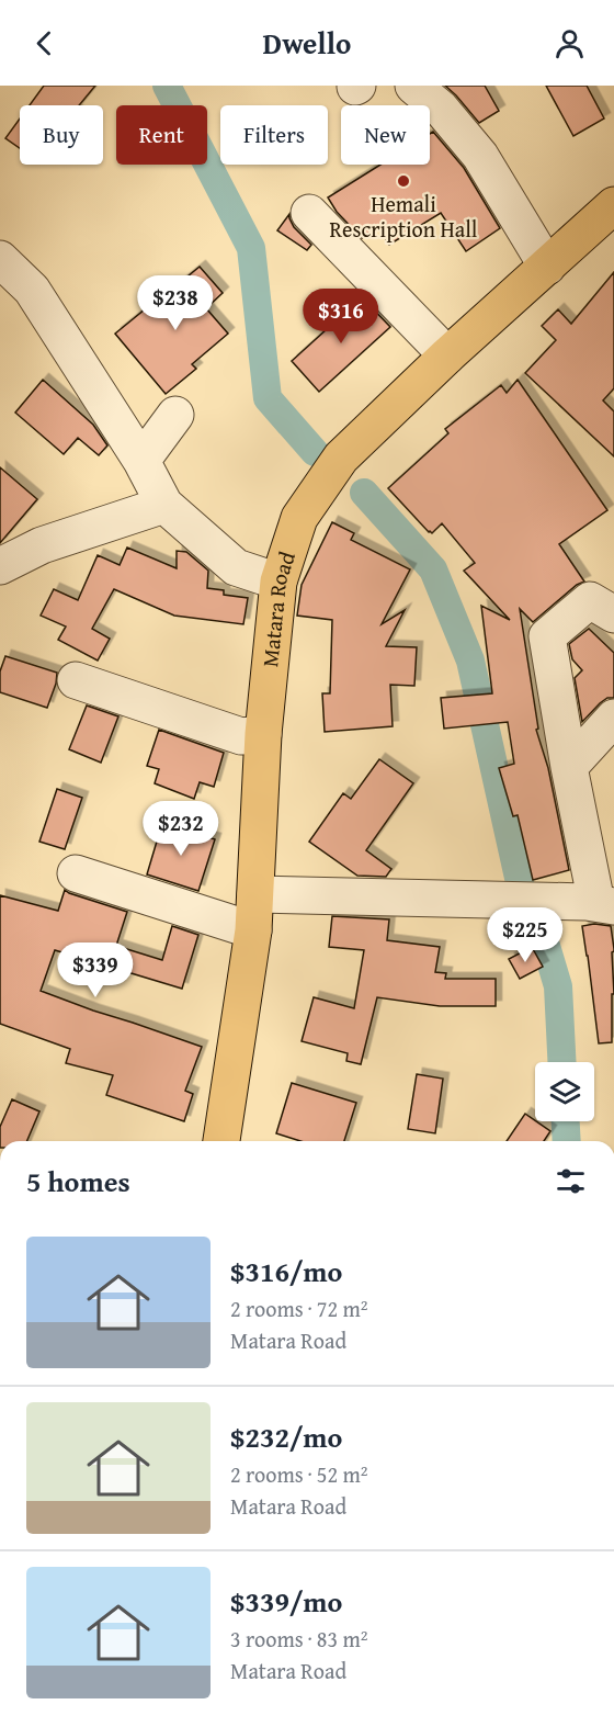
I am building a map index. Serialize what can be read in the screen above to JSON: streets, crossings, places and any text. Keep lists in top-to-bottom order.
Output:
{
  "streets": {
    "highway": ["Matara Road"]
  },
  "places": ["Hemali Rescription Hall"],
  "page": {
    "header": "Dwello",
    "chip": [
      "Buy",
      "Rent",
      "Filters",
      "New"
    ],
    "price": [
      "$238",
      "$316",
      "$232",
      "$225",
      "$339"
    ],
    "heading": "5 homes",
    "list": [
      {
        "name": "$316/mo",
        "note": "2 rooms · 72 m² · Matara Road"
      },
      {
        "name": "$232/mo",
        "note": "2 rooms · 52 m² · Matara Road"
      },
      {
        "name": "$339/mo",
        "note": "3 rooms · 83 m² · Matara Road"
      }
    ]
  }
}
